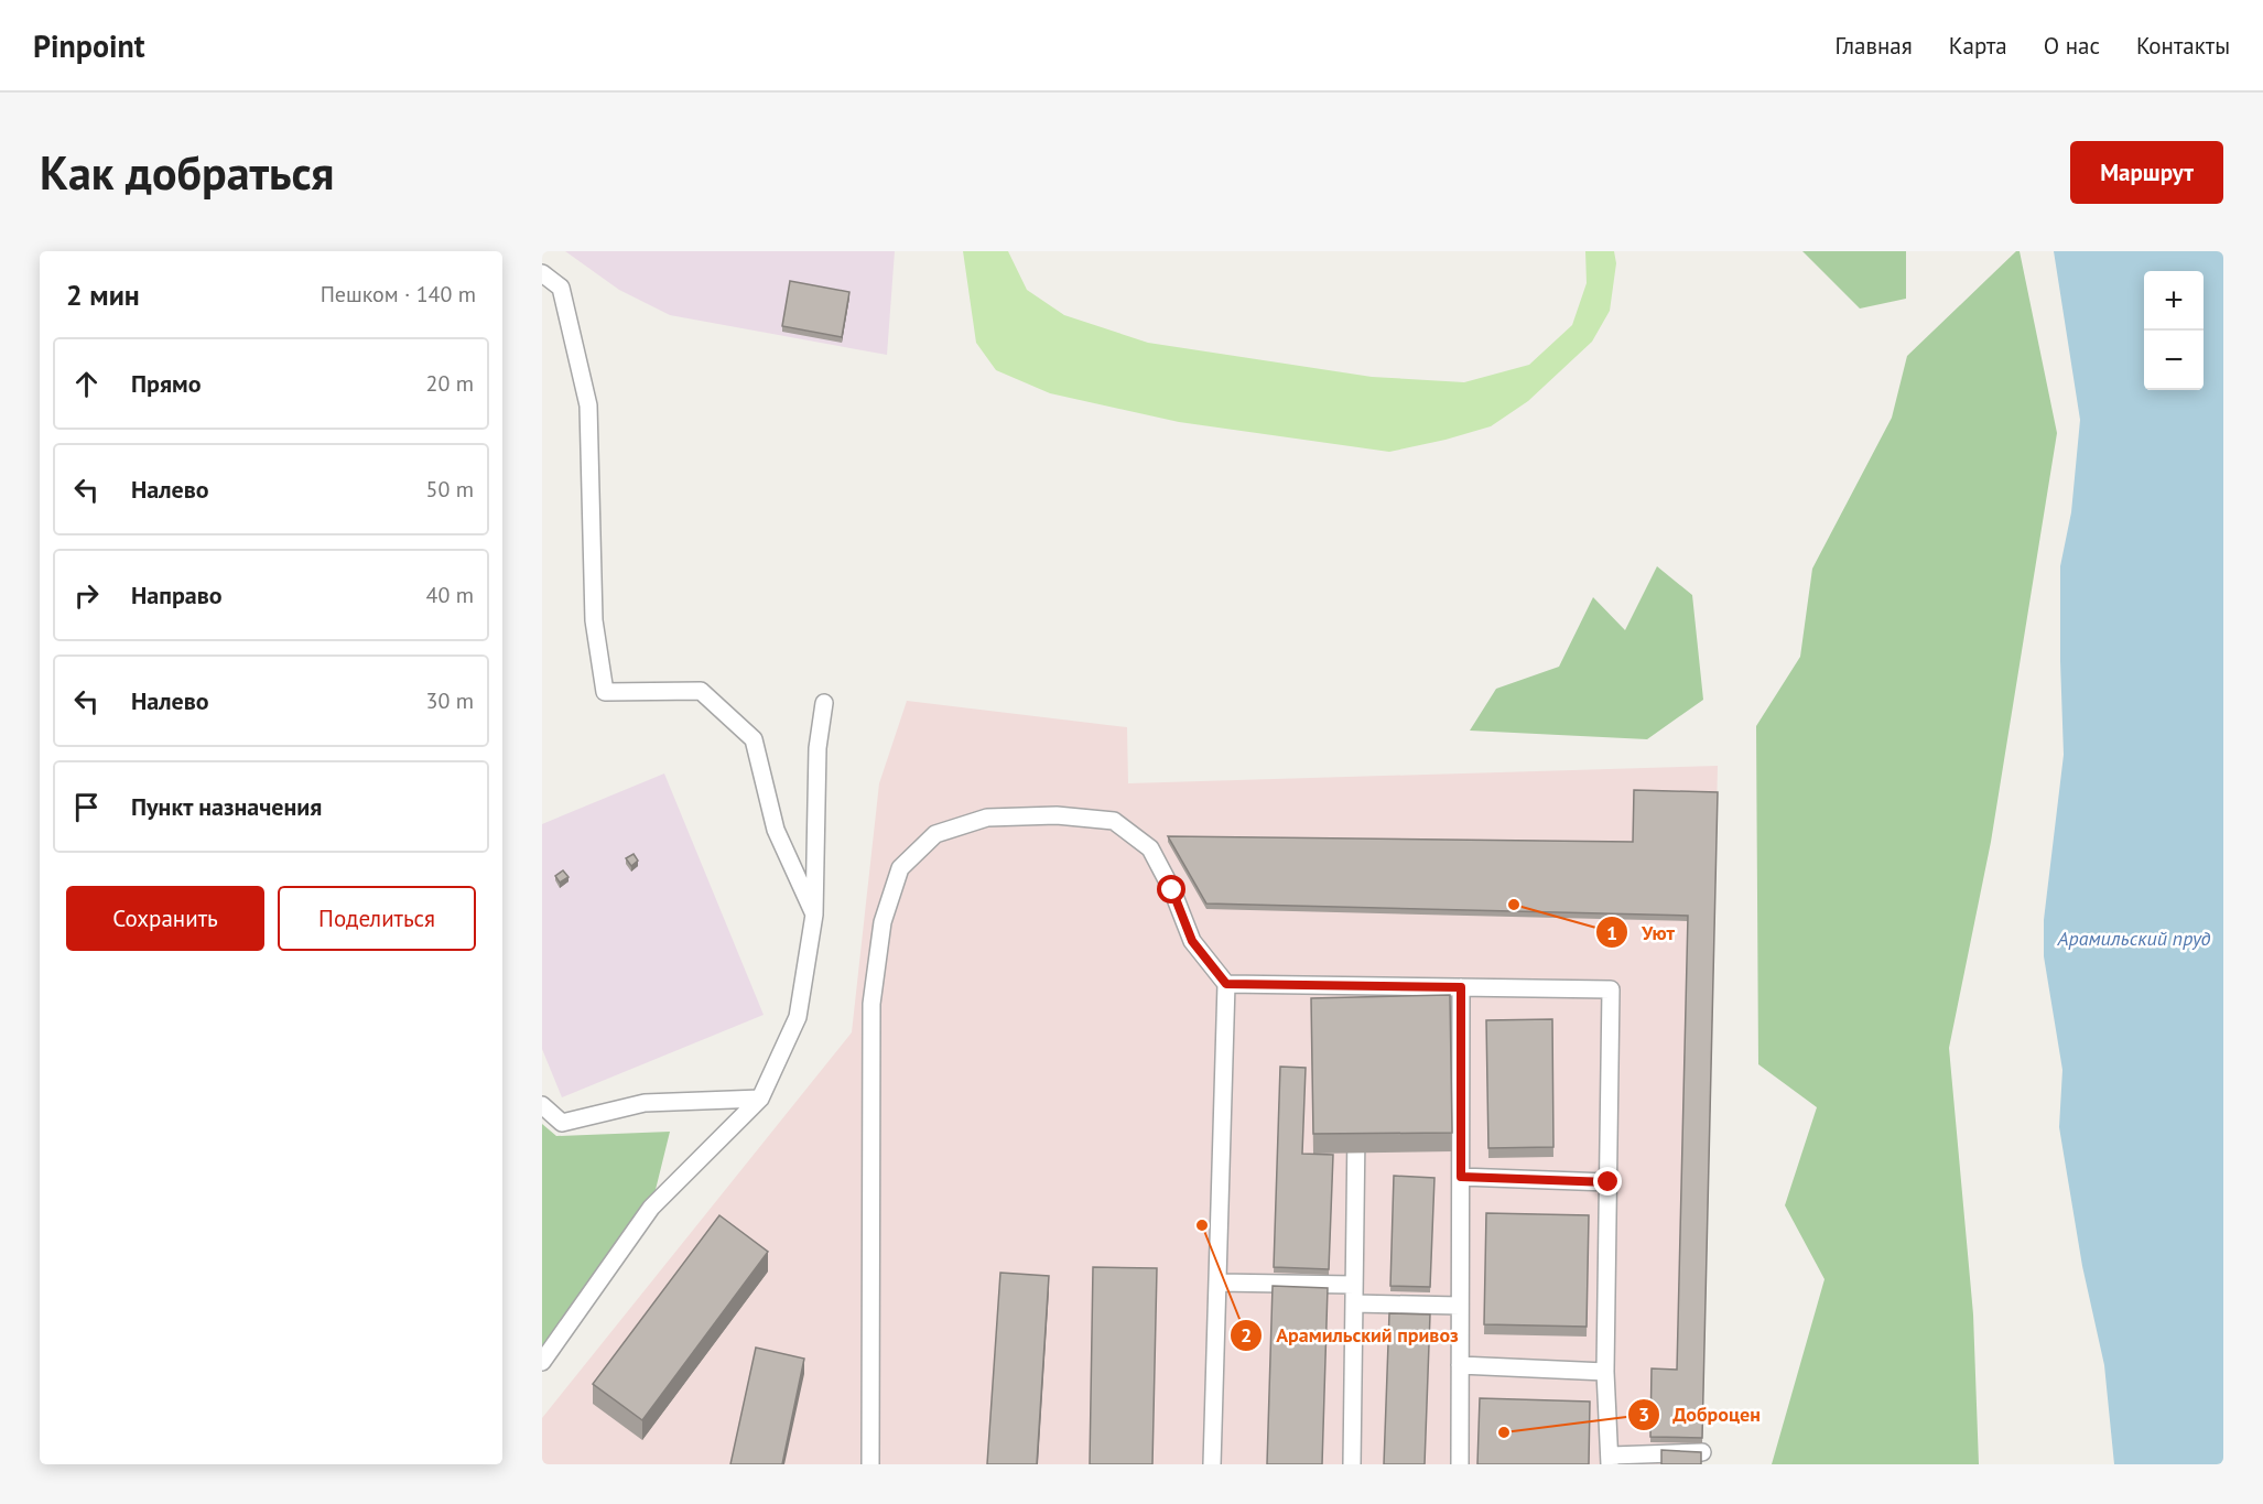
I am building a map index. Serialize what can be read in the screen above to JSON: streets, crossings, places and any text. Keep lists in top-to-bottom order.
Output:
{
  "water": ["Арамильский пруд"],
  "places": ["Уют", "Арамильский привоз", "Доброцен"],
  "page": {
    "header": "Pinpoint",
    "nav": [
      "Главная",
      "Карта",
      "О нас",
      "Контакты"
    ],
    "buttons": [
      "Маршрут",
      ["Сохранить", "Поделиться"]
    ],
    "title": "Как добраться",
    "heading": ["2 мин", "Пешком · 140 m"],
    "map_buttons": ["+", "−"],
    "list": [
      ["Прямо", "20 m"],
      ["Налево", "50 m"],
      ["Направо", "40 m"],
      ["Налево", "30 m"],
      "Пункт назначения"
    ]
  }
}
